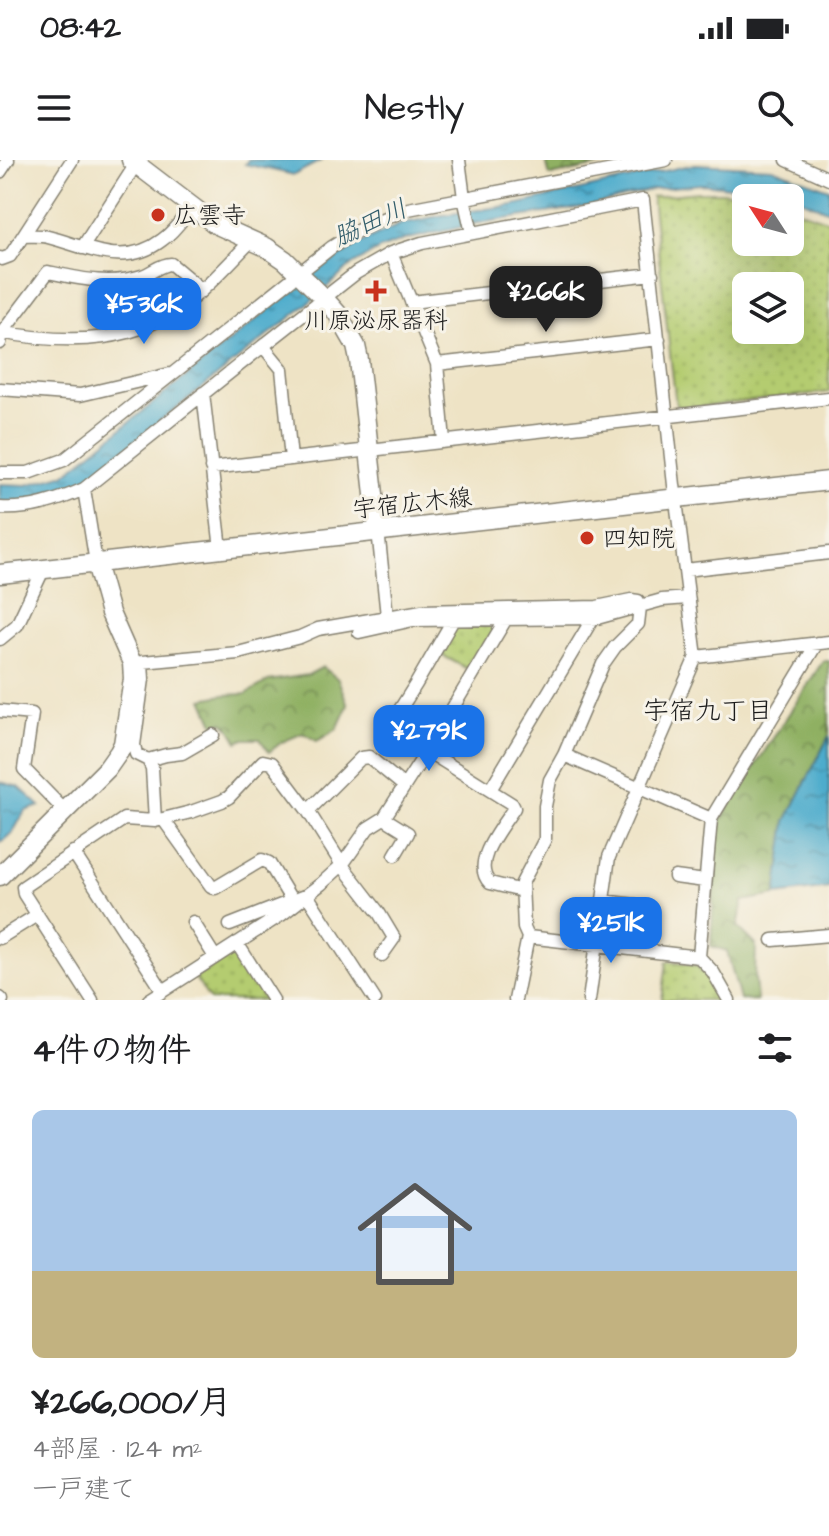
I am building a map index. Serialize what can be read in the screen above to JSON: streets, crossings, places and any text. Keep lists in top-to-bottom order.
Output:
{
  "streets": {
    "street": ["宇宿広木線"]
  },
  "districts": ["宇宿九丁目"],
  "water": ["脇田川"],
  "places": {
    "other": ["広雲寺", "四知院"],
    "health": ["川原泌尿器科"]
  },
  "north": "top left",
  "page": {
    "status": "08:42",
    "header": "Nestly",
    "price": [
      "¥266K",
      "¥536K",
      "¥279K",
      "¥251K"
    ],
    "heading": "4件の物件",
    "list": [
      {
        "name": "¥266,000/月",
        "note": "4部屋 · 124 m² · 一戸建て"
      }
    ]
  }
}
